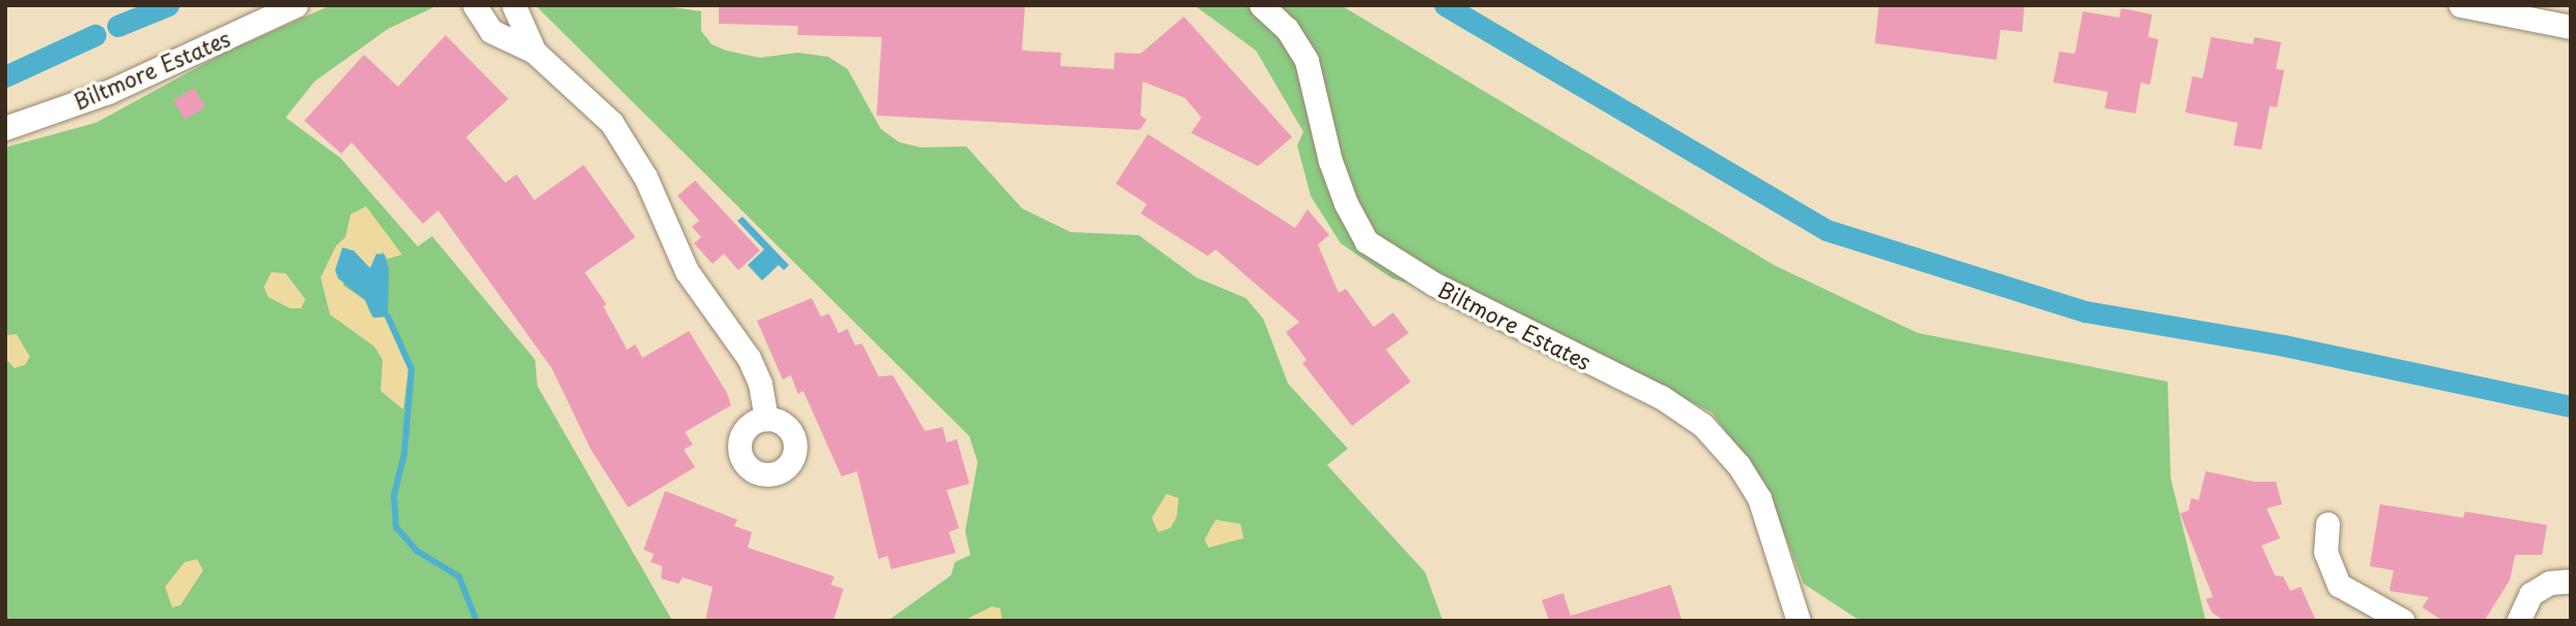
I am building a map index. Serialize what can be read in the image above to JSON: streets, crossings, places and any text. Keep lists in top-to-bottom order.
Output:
{
  "streets": {
    "street": ["Biltmore Estates"]
  }
}
